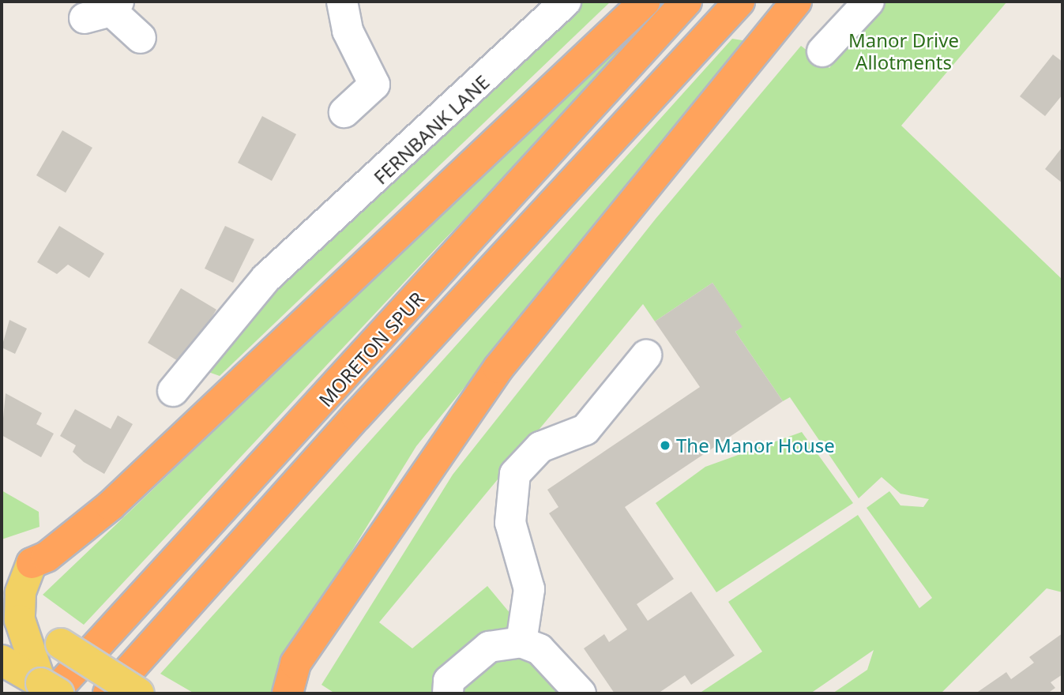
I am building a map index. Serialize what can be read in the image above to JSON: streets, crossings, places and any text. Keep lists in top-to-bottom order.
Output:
{
  "streets": {
    "highway": ["MORETON SPUR"],
    "street": ["FERNBANK LANE"]
  },
  "parks": ["Manor Drive Allotments"],
  "places": ["The Manor House"]
}
